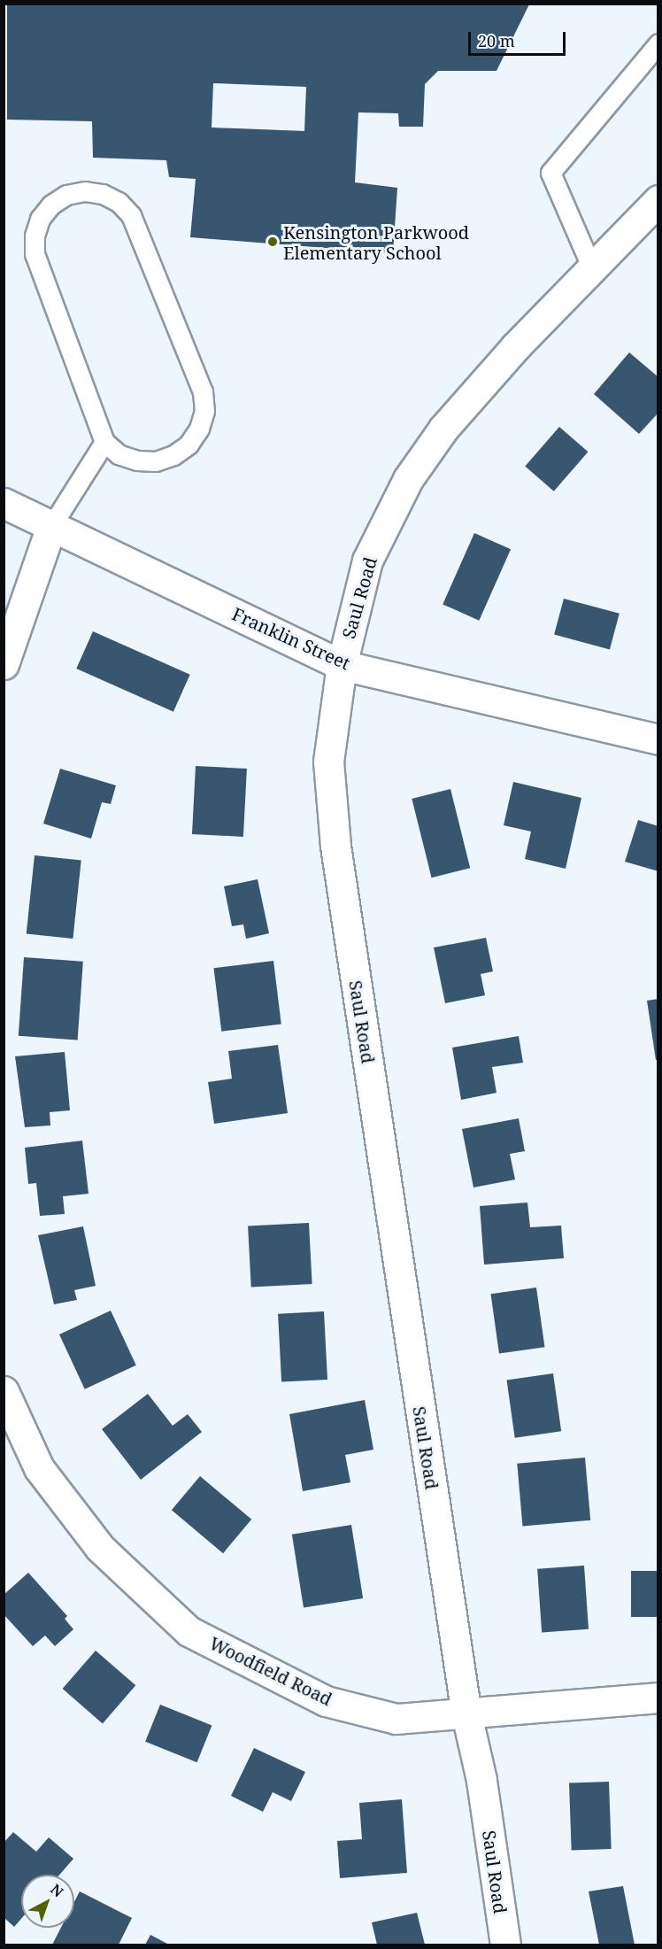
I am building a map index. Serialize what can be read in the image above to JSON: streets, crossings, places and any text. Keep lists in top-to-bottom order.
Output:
{
  "streets": {
    "street": ["Saul Road", "Franklin Street", "Woodfield Road"]
  },
  "crossings": [
    ["Saul Road", "Franklin Street"],
    ["Saul Road", "Woodfield Road"]
  ],
  "places": ["Kensington Parkwood Elementary School"],
  "scale_bar": "20 m",
  "north": "top right"
}
